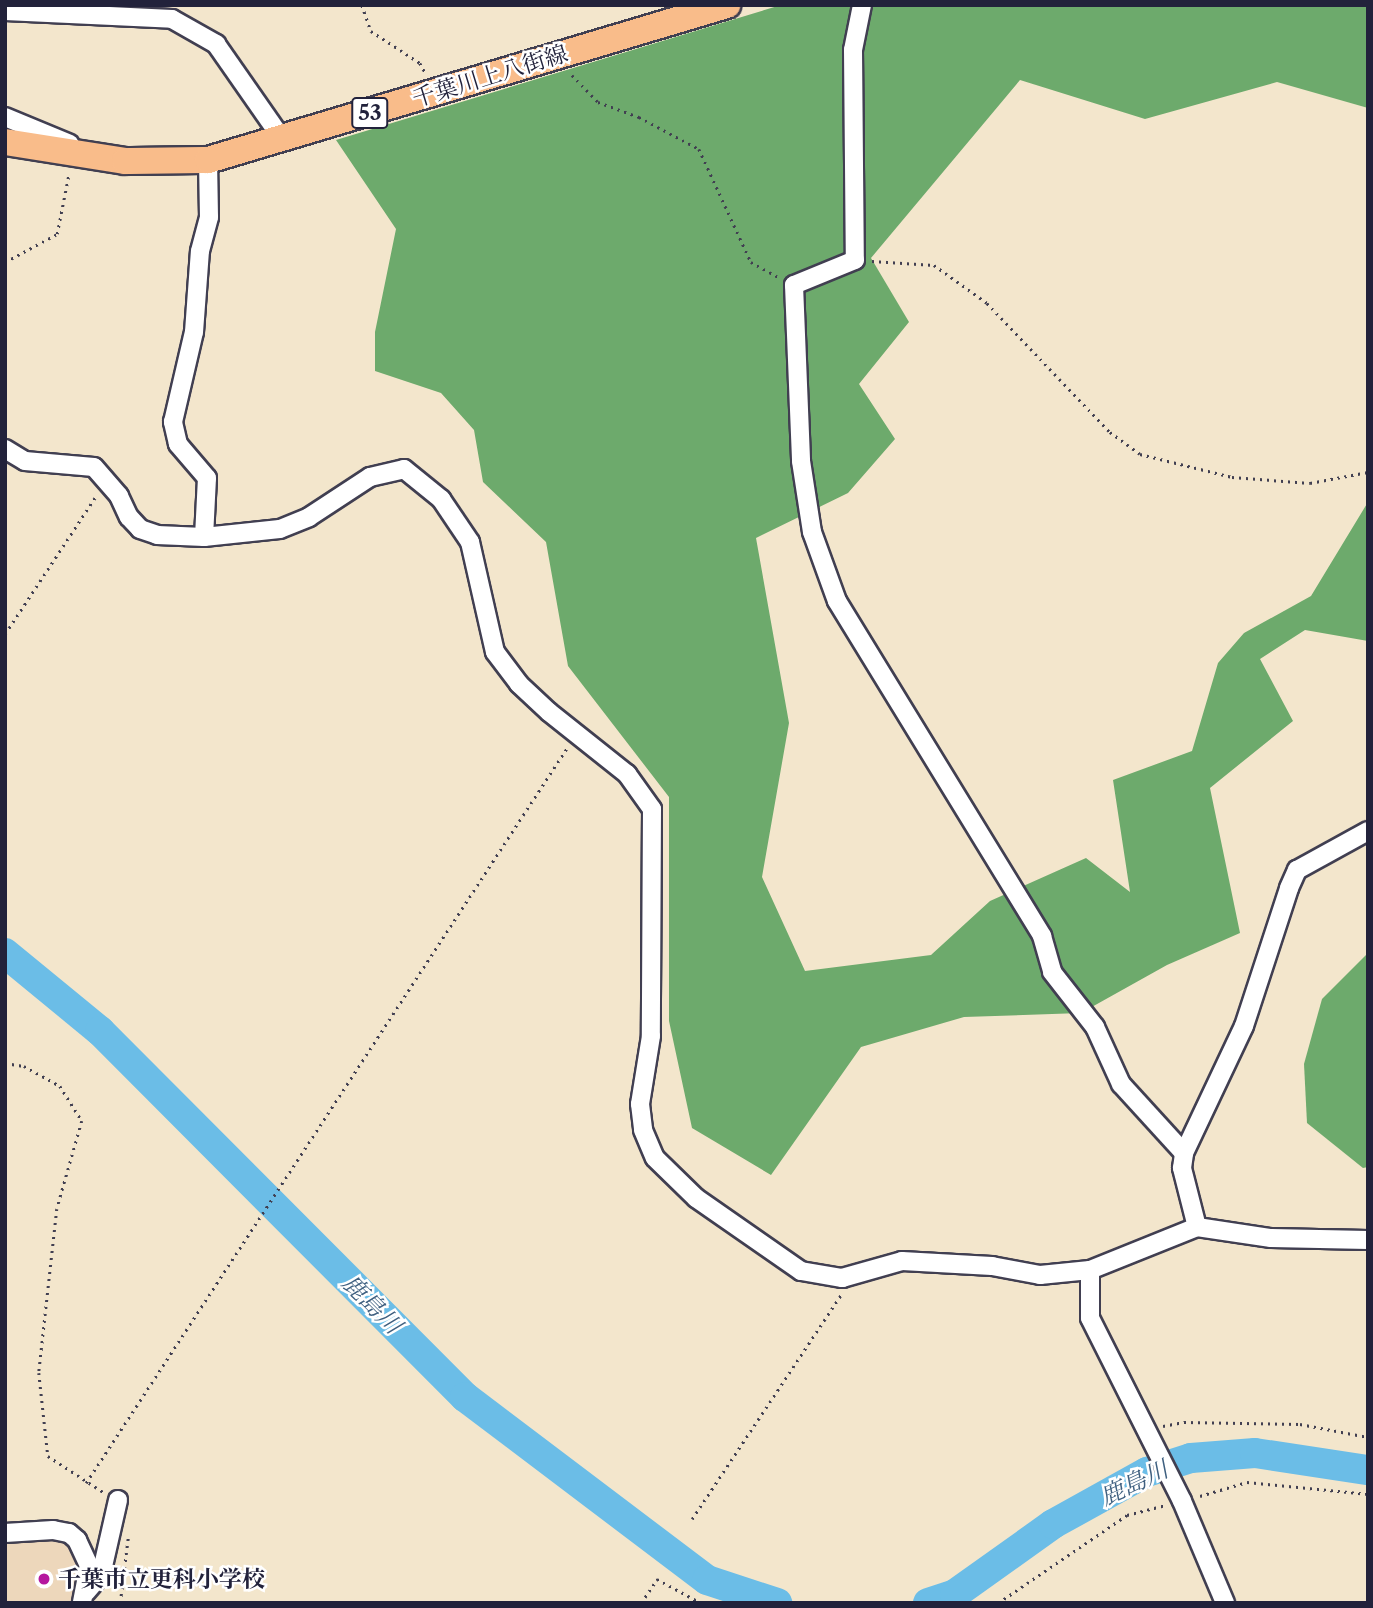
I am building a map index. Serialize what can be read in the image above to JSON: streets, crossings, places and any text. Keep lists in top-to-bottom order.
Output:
{
  "streets": {
    "main road": ["千葉川上八街線", "53"]
  },
  "water": ["鹿島川"],
  "places": ["千葉市立更科小学校"]
}
